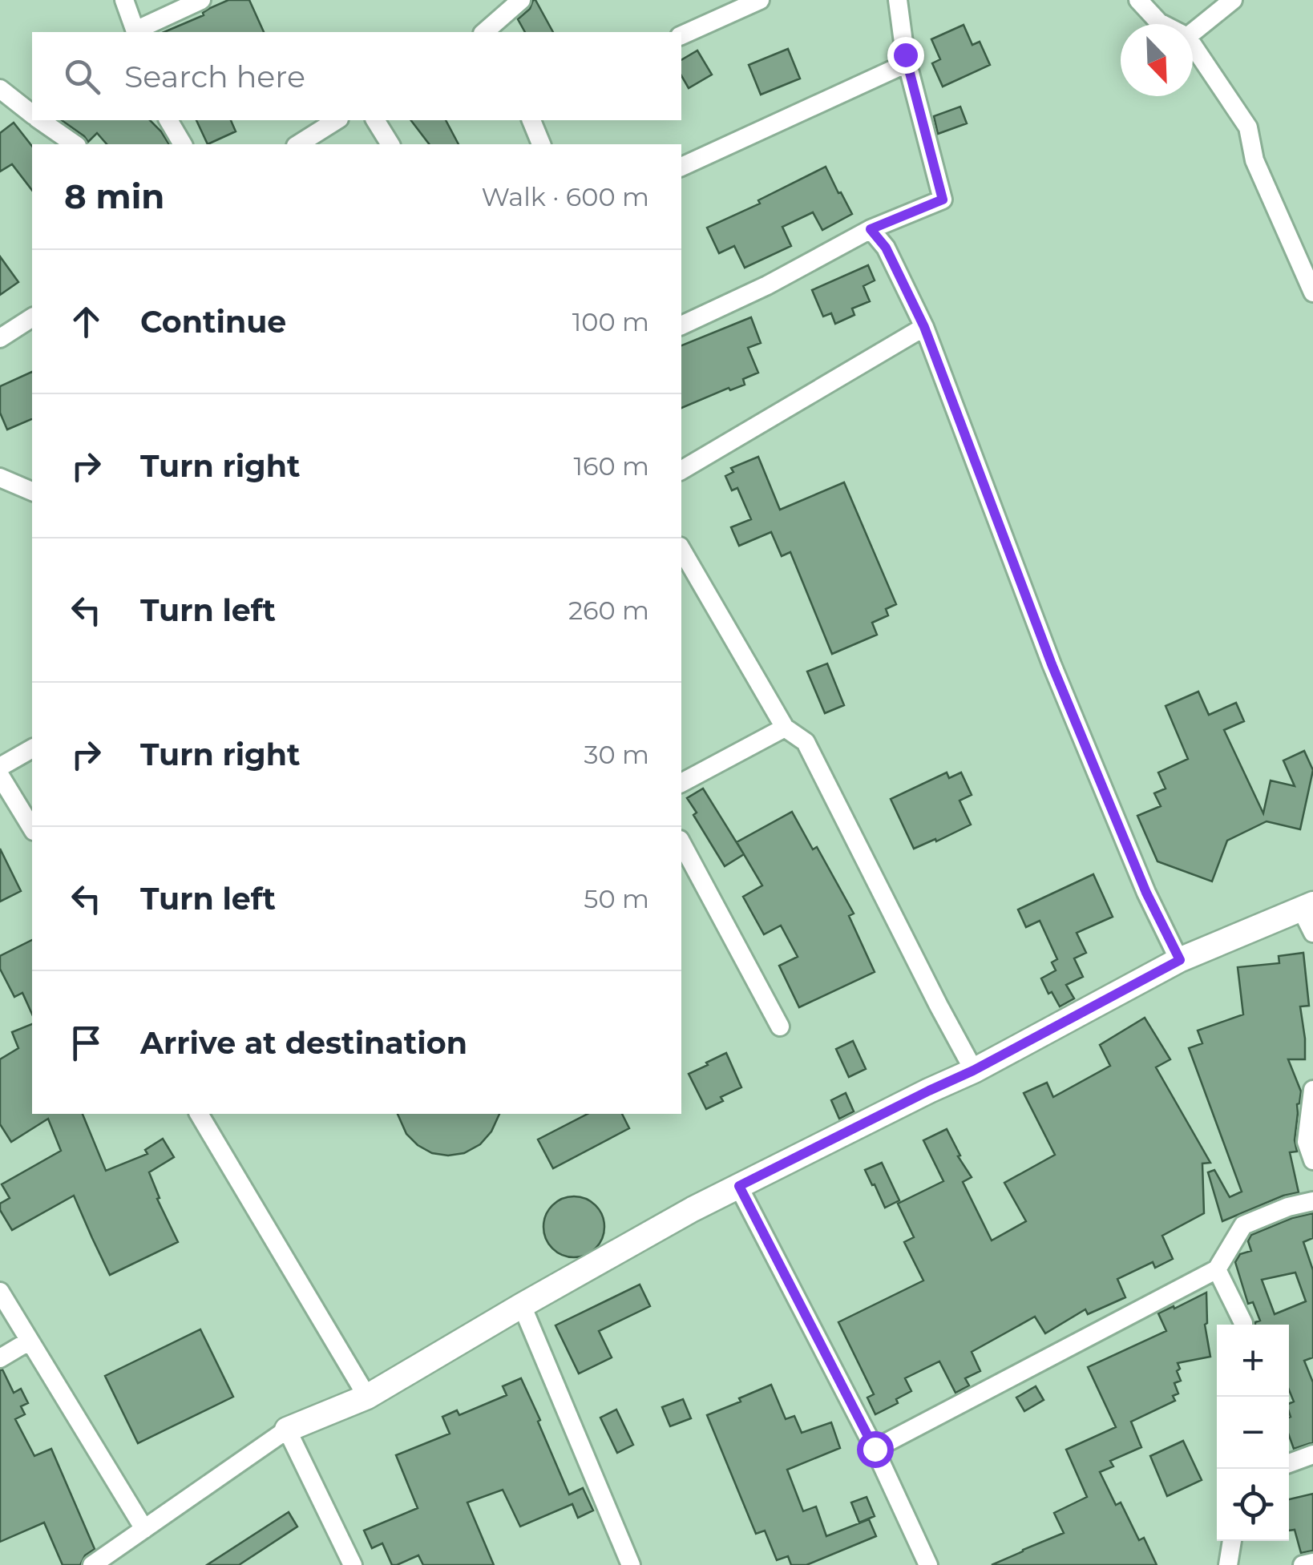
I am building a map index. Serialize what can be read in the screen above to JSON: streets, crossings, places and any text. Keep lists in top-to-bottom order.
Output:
{
  "north": "bottom right",
  "page": {
    "search": "Search here",
    "heading": ["8 min", "Walk · 600 m"],
    "list": [
      ["Continue", "100 m"],
      ["Turn right", "160 m"],
      ["Turn left", "260 m"],
      ["Turn right", "30 m"],
      ["Turn left", "50 m"],
      "Arrive at destination"
    ],
    "map_buttons": ["+", "−"]
  }
}
